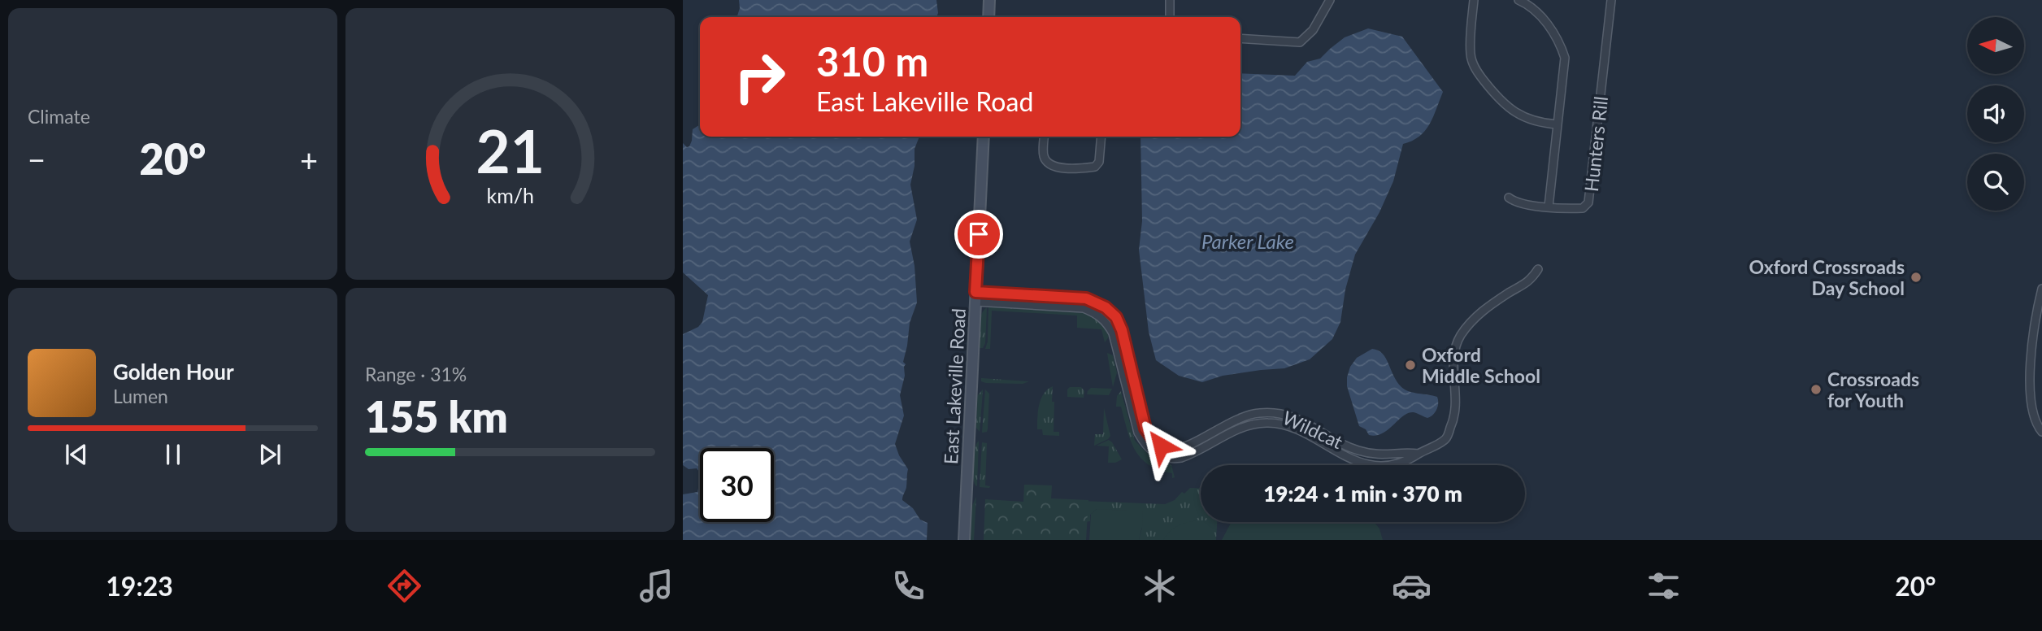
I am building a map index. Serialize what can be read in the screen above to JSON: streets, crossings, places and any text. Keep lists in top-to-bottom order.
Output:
{
  "streets": {
    "main road": ["East Lakeville Road"],
    "street": ["Hunters Rill", "Wildcat"]
  },
  "water": ["Parker Lake"],
  "places": ["Oxford Crossroads Day School", "Oxford Middle School", "Crossroads for Youth"],
  "north": "left",
  "page": {
    "tile": [
      "Climate",
      ["Range · 31%", "155 km"]
    ],
    "turn": ["310 m", "East Lakeville Road"],
    "heat": ["−", "20°", "+"],
    "song": ["Golden Hour", "Lumen"],
    "limit": "30",
    "trip": "19:24 · 1 min · 370 m",
    "tabs": ["19:23", "20°"],
    "gauge": ["21", "km/h"]
  }
}
